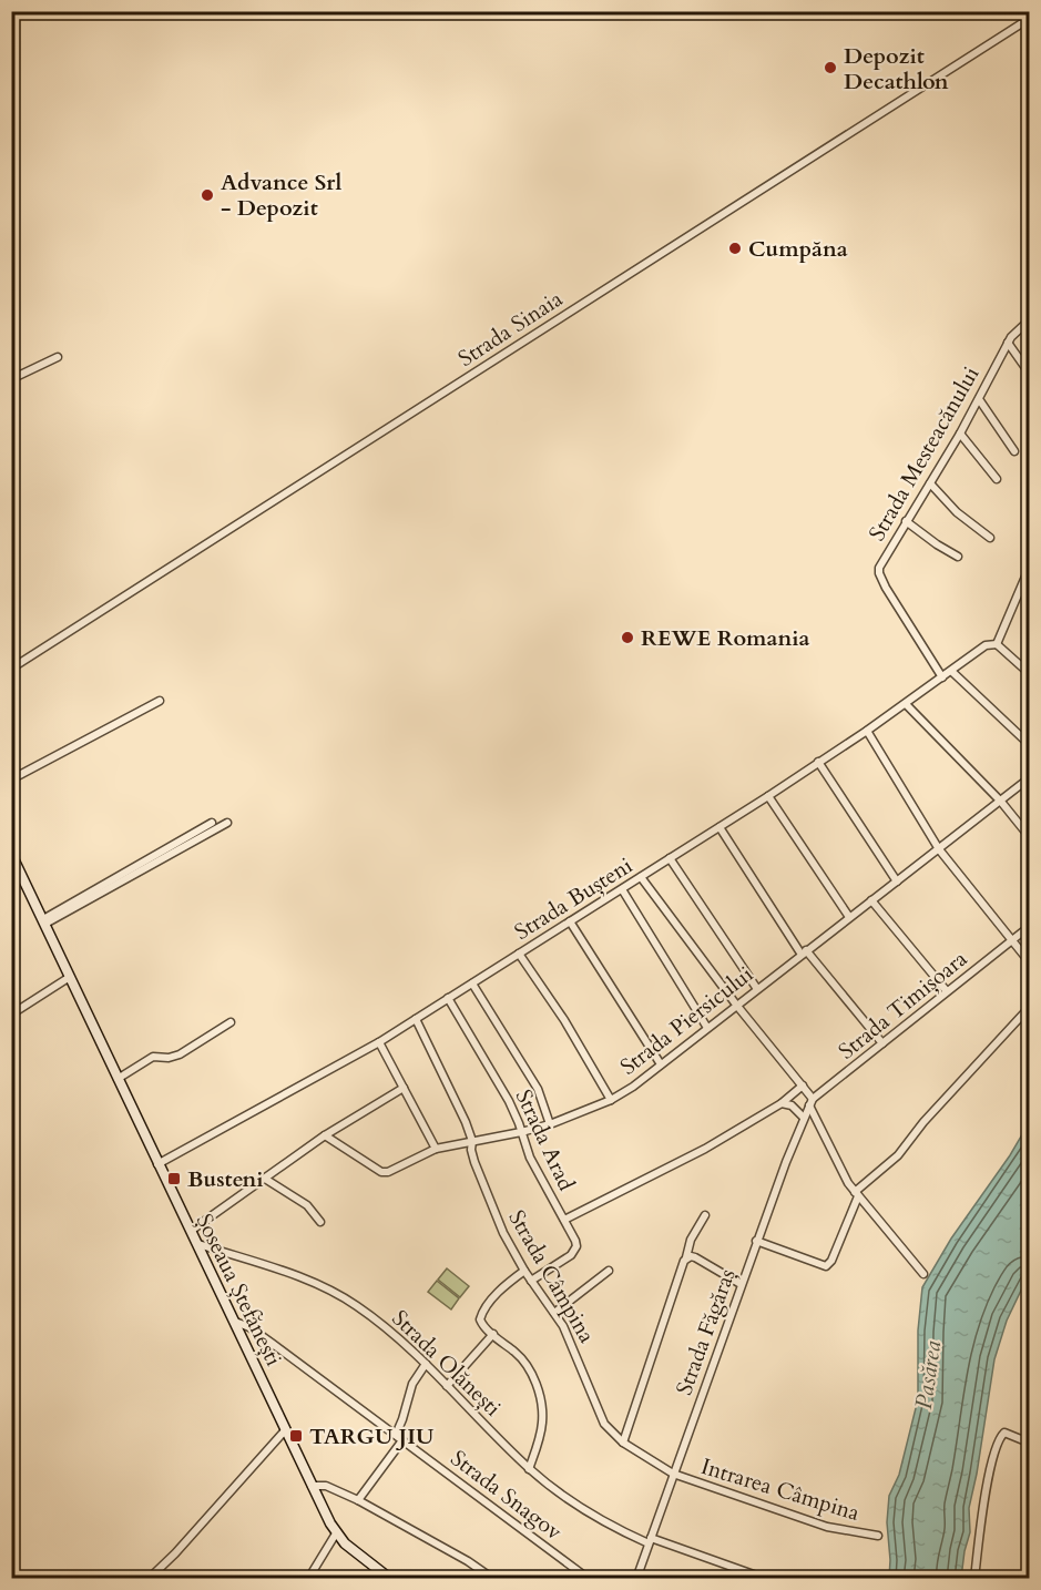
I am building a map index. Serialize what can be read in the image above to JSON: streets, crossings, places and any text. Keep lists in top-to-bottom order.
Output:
{
  "streets": {
    "main road": ["Șoseaua Ștefănești"],
    "street": [
      "Strada Sinaia",
      "Strada Mesteacănului",
      "Strada Bușteni",
      "Strada Timișoara",
      "Strada Piersicului",
      "Strada Arad",
      "Strada Câmpina",
      "Strada Făgăraș",
      "Strada Olănești",
      "Intrarea Câmpina",
      "Strada Snagov"
    ]
  },
  "crossings": [
    ["Strada Mesteacănului", "Strada Bușteni"],
    ["Strada Bușteni", "Strada Arad"],
    ["Strada Bușteni", "Strada Câmpina"],
    ["Strada Bușteni", "Șoseaua Ștefănești"],
    ["Strada Timișoara", "Strada Făgăraș"],
    ["Strada Piersicului", "Strada Arad"],
    ["Strada Piersicului", "Strada Câmpina"],
    ["Strada Arad", "Strada Câmpina"],
    ["Strada Câmpina", "Strada Făgăraș"],
    ["Strada Câmpina", "Intrarea Câmpina"],
    ["Șoseaua Ștefănești", "Strada Olănești"],
    ["Șoseaua Ștefănești", "Strada Snagov"],
    ["Strada Făgăraș", "Strada Olănești"],
    ["Strada Făgăraș", "Intrarea Câmpina"]
  ],
  "water": ["Pasărea"],
  "places": {
    "other": [
      "Depozit Decathlon",
      "Advance Srl - Depozit",
      "Cumpăna",
      "REWE Romania"
    ],
    "transit": ["Busteni", "TARGU JIU"]
  }
}
